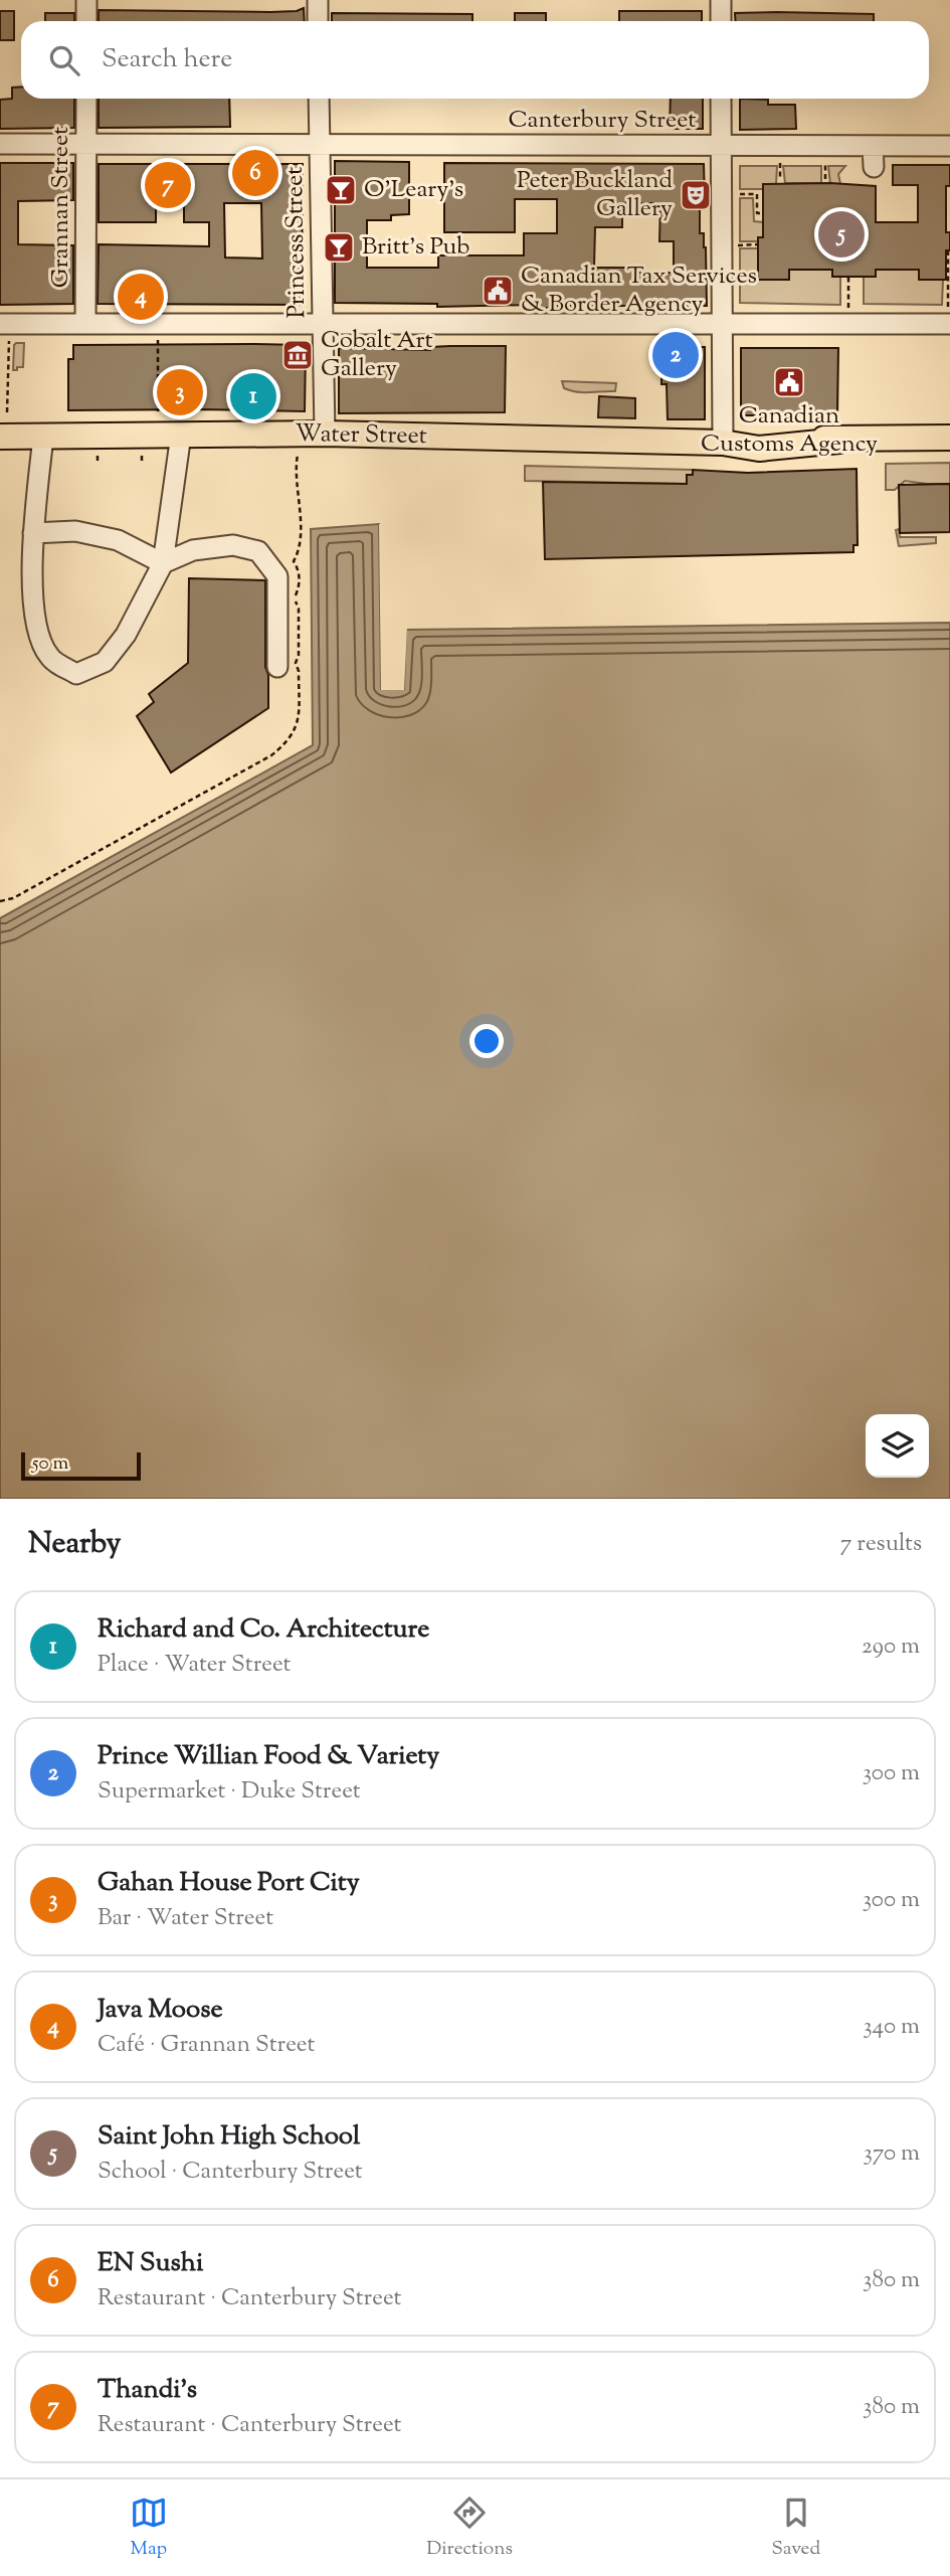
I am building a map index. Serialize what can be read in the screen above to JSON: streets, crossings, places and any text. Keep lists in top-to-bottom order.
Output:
{
  "streets": {
    "main road": ["Water Street"],
    "street": ["Canterbury Street", "Grannan Street", "Princess Street"]
  },
  "crossings": [
    ["Canterbury Street", "Grannan Street"],
    ["Canterbury Street", "Princess Street"],
    ["Princess Street", "Water Street"]
  ],
  "places": {
    "bar": ["O'Leary's", "Britt's Pub"],
    "theatre": ["Peter Buckland Gallery"],
    "public building": ["Canadian Tax Services & Border Agency", "Canadian Customs Agency"],
    "museum": ["Cobalt Art Gallery"]
  },
  "scale_bar": "50 m",
  "page": {
    "search": "Search here",
    "pins": [
      "6",
      "7",
      "5",
      "4",
      "2",
      "3",
      "1"
    ],
    "scale": "50 m",
    "heading": ["Nearby", "7 results"],
    "list": [
      {
        "mark": "1",
        "name": "Richard and Co. Architecture",
        "note": "Place · Water Street",
        "value": "290 m"
      },
      {
        "mark": "2",
        "name": "Prince Willian Food & Variety",
        "note": "Supermarket · Duke Street",
        "value": "300 m"
      },
      {
        "mark": "3",
        "name": "Gahan House Port City",
        "note": "Bar · Water Street",
        "value": "300 m"
      },
      {
        "mark": "4",
        "name": "Java Moose",
        "note": "Café · Grannan Street",
        "value": "340 m"
      },
      {
        "mark": "5",
        "name": "Saint John High School",
        "note": "School · Canterbury Street",
        "value": "370 m"
      },
      {
        "mark": "6",
        "name": "EN Sushi",
        "note": "Restaurant · Canterbury Street",
        "value": "380 m"
      },
      {
        "mark": "7",
        "name": "Thandi's",
        "note": "Restaurant · Canterbury Street",
        "value": "380 m"
      }
    ],
    "nav": ["Map", "Directions", "Saved"]
  }
}
